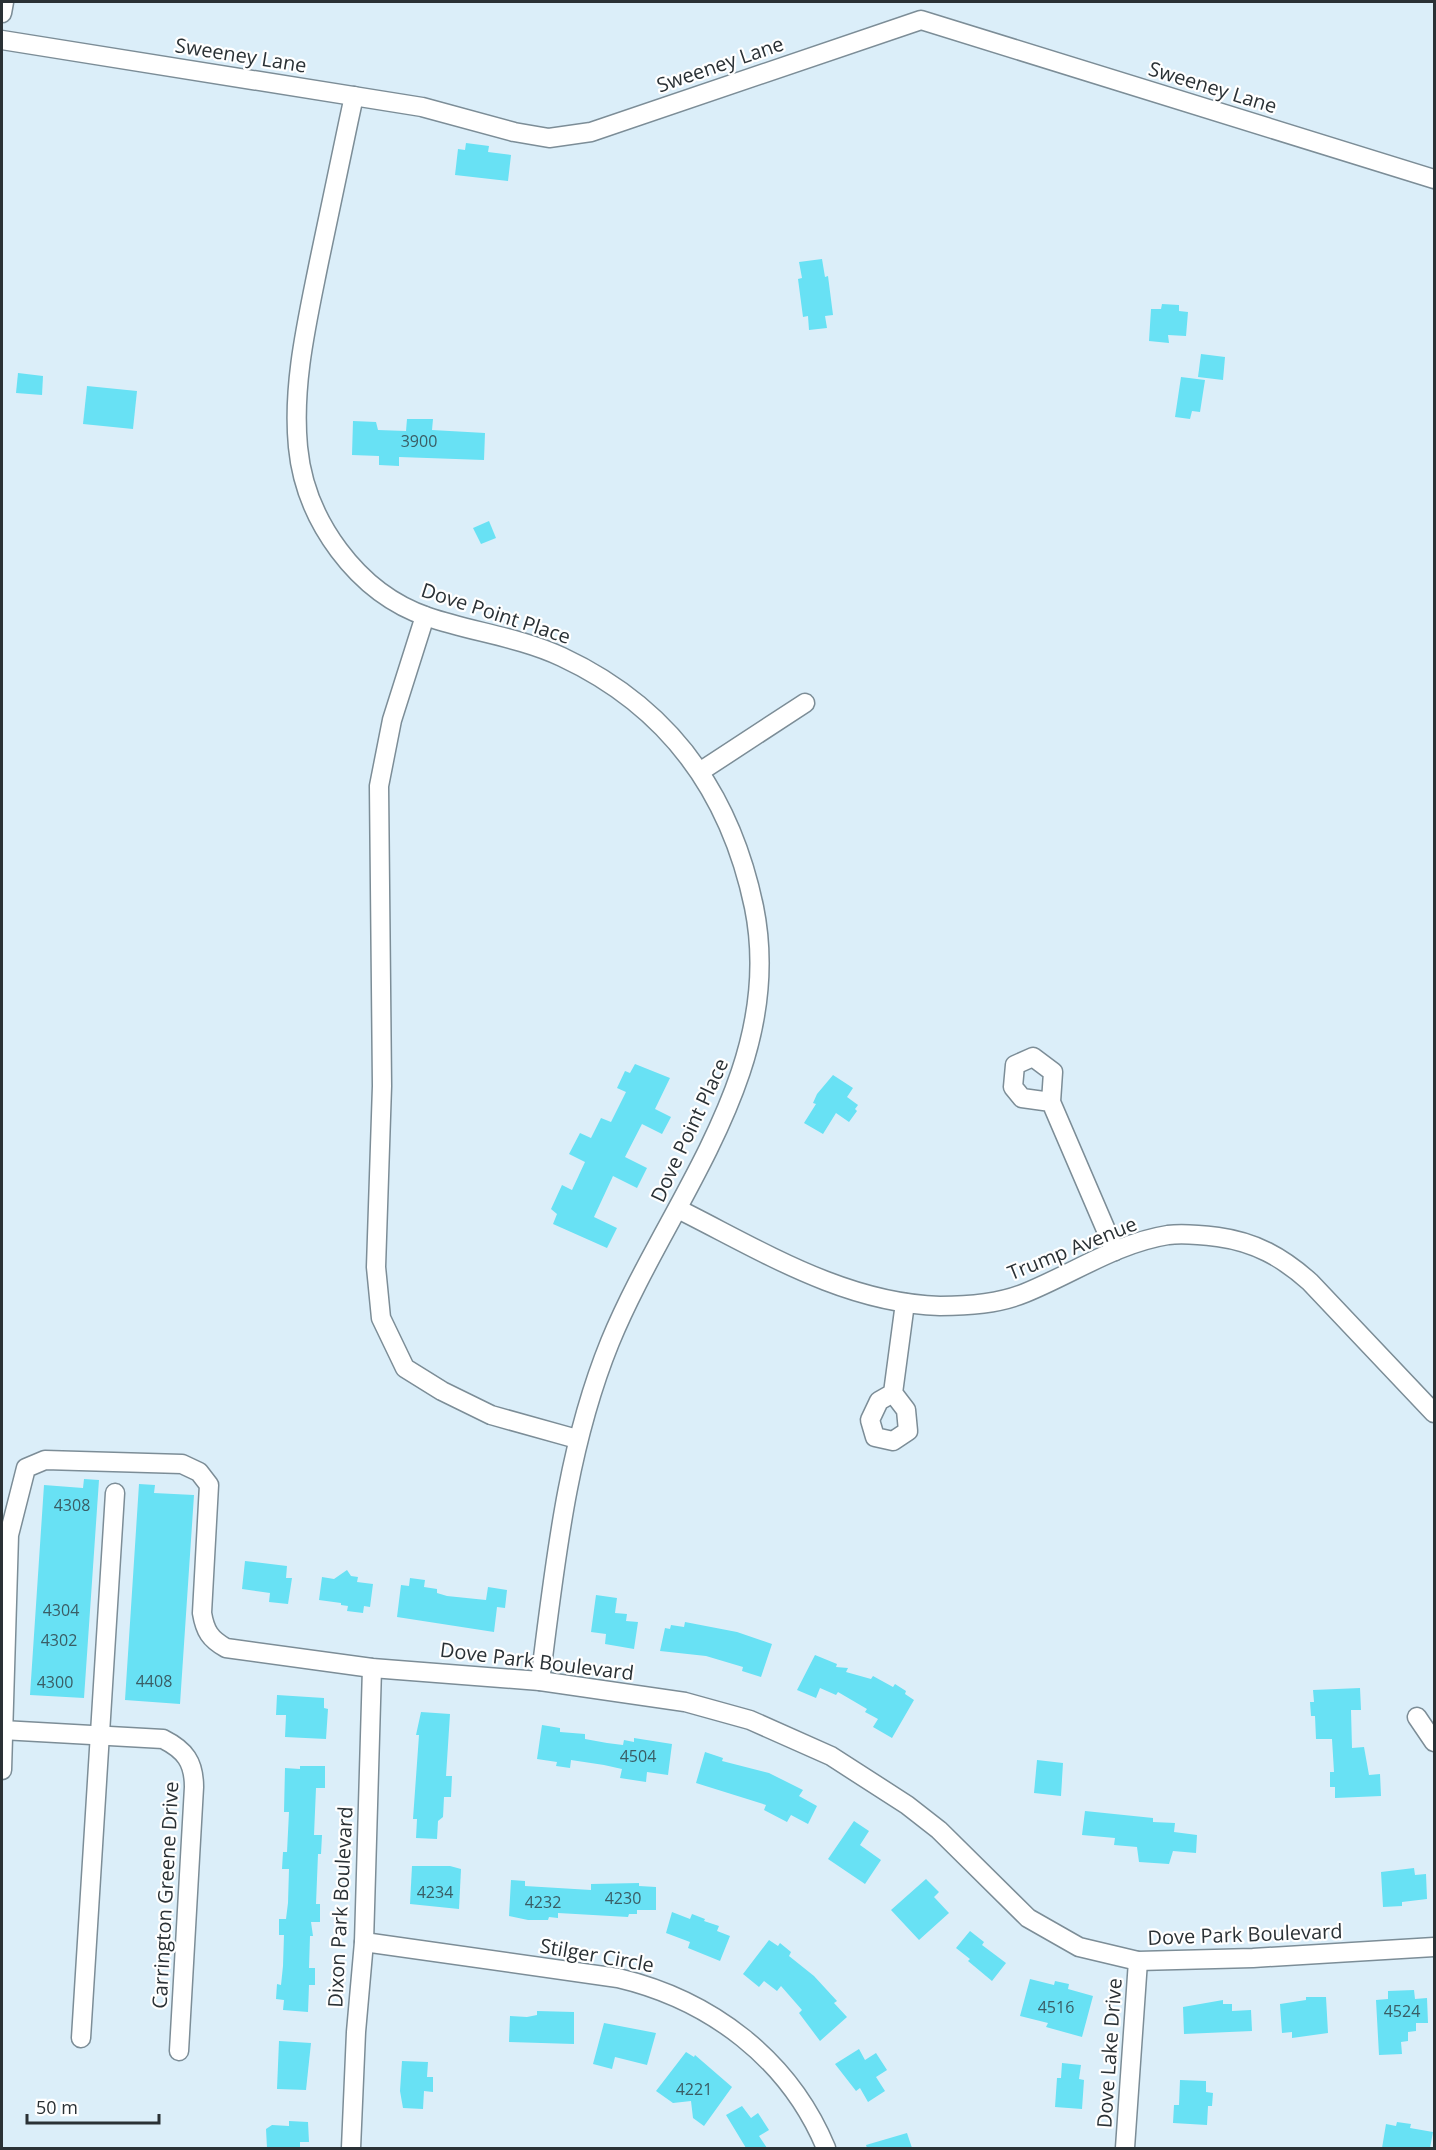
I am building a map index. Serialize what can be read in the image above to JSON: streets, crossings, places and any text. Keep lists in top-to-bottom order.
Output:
{
  "streets": {
    "street": [
      "Sweeney Lane",
      "Dove Point Place",
      "Trump Avenue",
      "Dove Park Boulevard",
      "Carrington Greene Drive",
      "Dixon Park Boulevard",
      "Stilger Circle",
      "Dove Lake Drive"
    ]
  },
  "crossings": [
    ["Sweeney Lane", "Dove Point Place"],
    ["Dove Point Place", "Trump Avenue"],
    ["Dove Point Place", "Dove Park Boulevard"],
    ["Dove Park Boulevard", "Carrington Greene Drive"],
    ["Dove Park Boulevard", "Dixon Park Boulevard"],
    ["Dove Park Boulevard", "Dove Lake Drive"],
    ["Dixon Park Boulevard", "Stilger Circle"]
  ],
  "house_numbers": [
    "3900",
    "4308",
    "4304",
    "4302",
    "4408",
    "4300",
    "4504",
    "4234",
    "4230",
    "4232",
    "4516",
    "4524",
    "4221"
  ],
  "scale_bar": "50 m"
}
